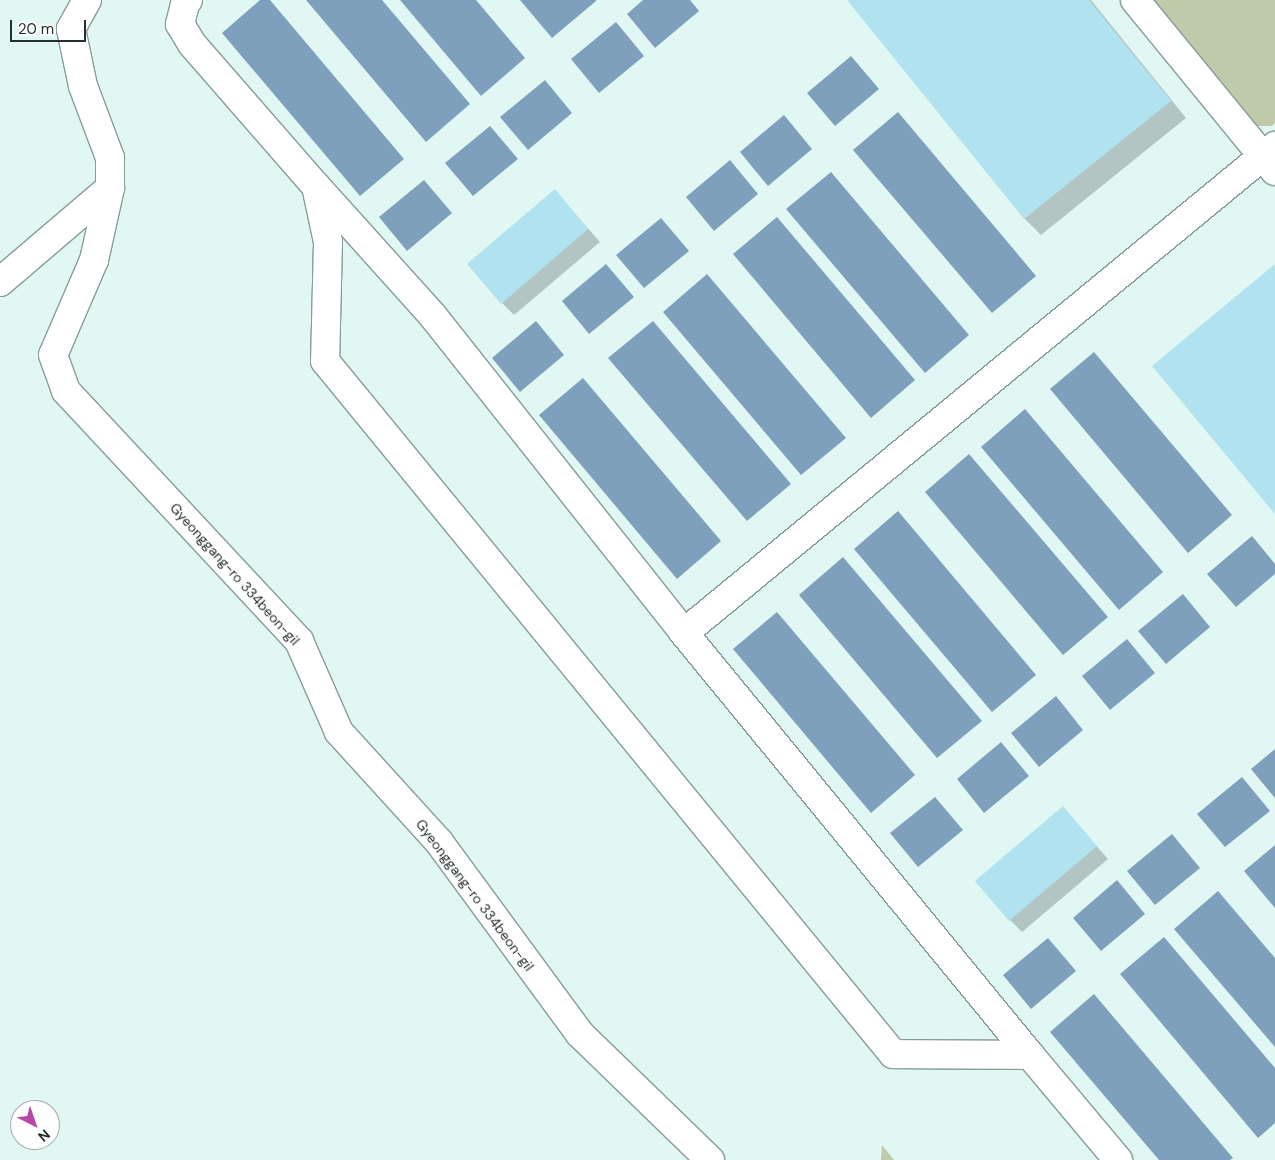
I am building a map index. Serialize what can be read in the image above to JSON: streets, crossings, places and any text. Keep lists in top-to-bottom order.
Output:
{
  "streets": {
    "street": ["Gyeonggang-ro 334beon-gil"]
  },
  "scale_bar": "20 m",
  "north": "bottom right"
}
